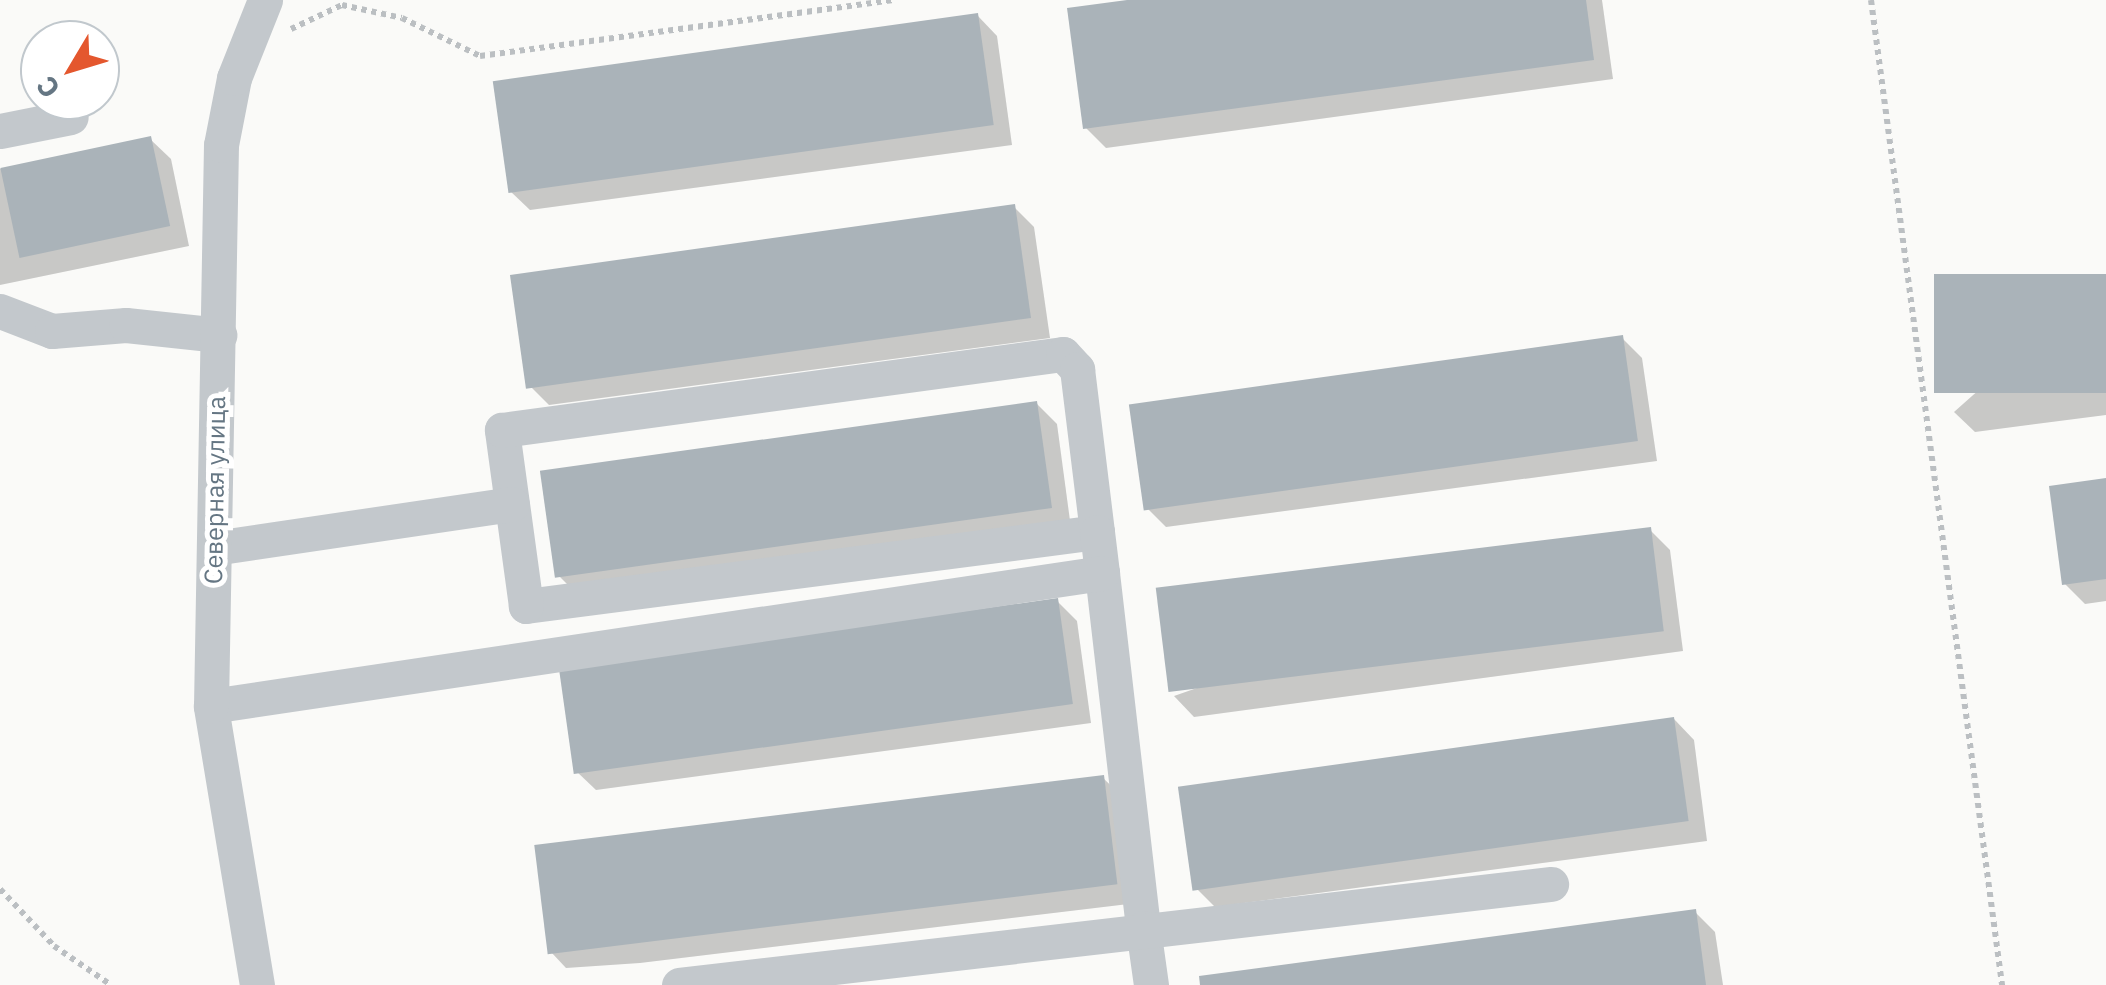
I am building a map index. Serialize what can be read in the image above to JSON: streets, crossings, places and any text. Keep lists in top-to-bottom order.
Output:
{
  "streets": {
    "street": ["Северная улица"]
  },
  "north": "bottom left"
}
